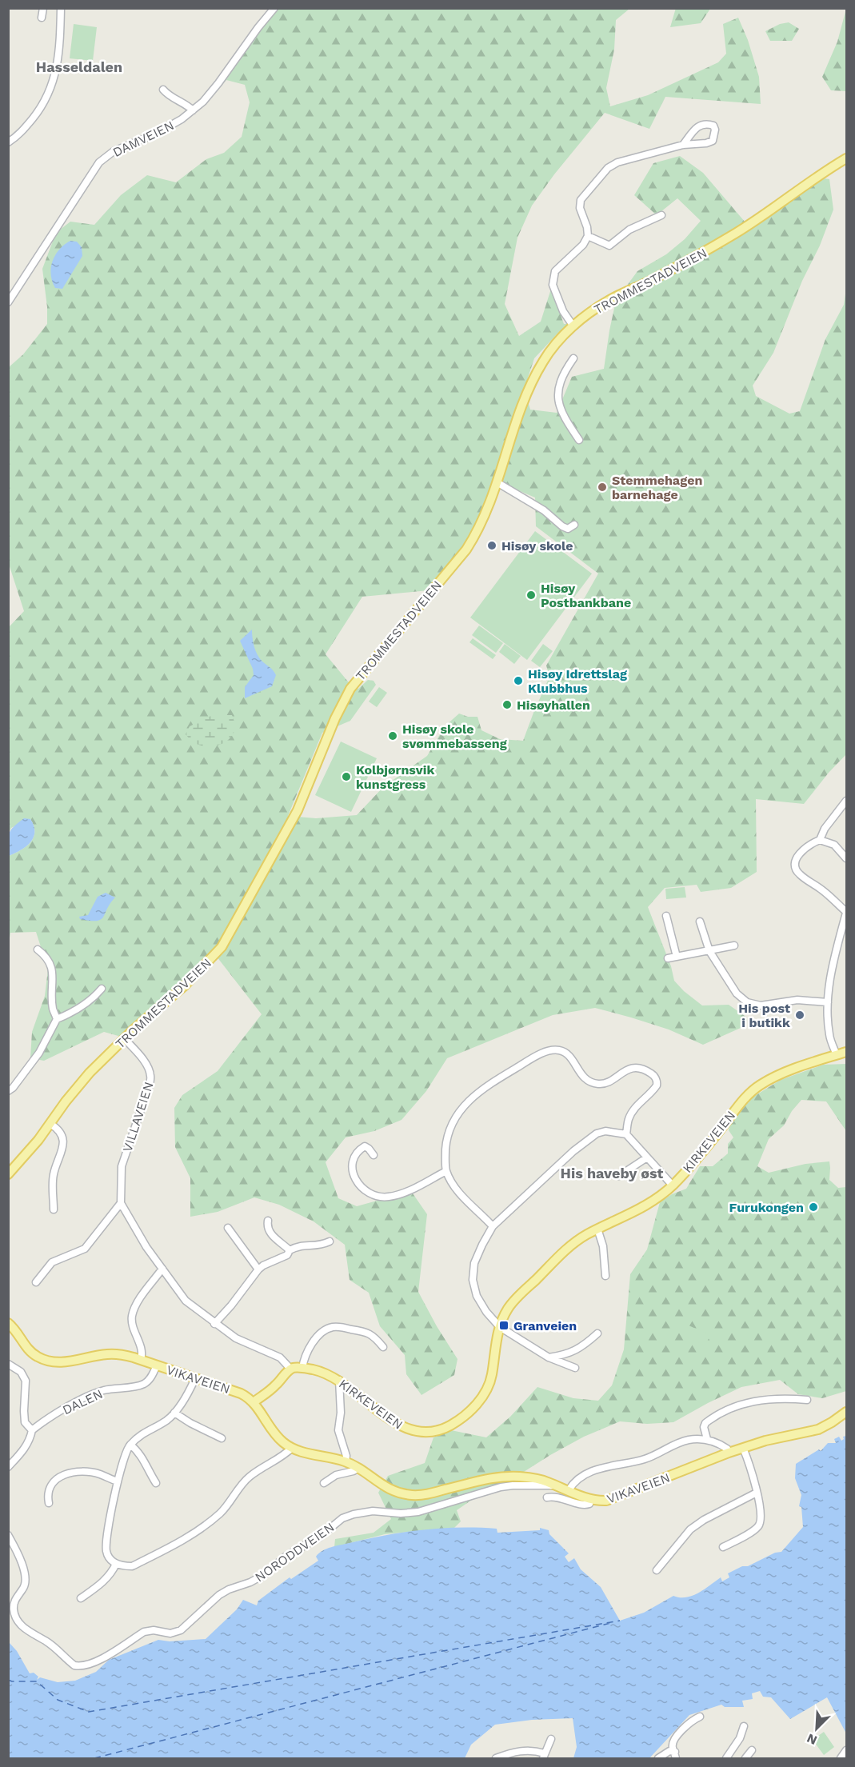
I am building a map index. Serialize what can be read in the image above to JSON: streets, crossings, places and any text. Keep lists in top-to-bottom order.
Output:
{
  "streets": {
    "main road": ["TROMMESTADVEIEN", "KIRKEVEIEN", "VIKAVEIEN"],
    "street": [
      "DAMVEIEN",
      "VILLAVEIEN",
      "DALEN",
      "NORODDVEIEN"
    ]
  },
  "crossings": [
    ["TROMMESTADVEIEN", "VILLAVEIEN"],
    ["VIKAVEIEN", "DALEN"],
    ["VIKAVEIEN", "NORODDVEIEN"]
  ],
  "districts": ["Hasseldalen", "His haveby øst"],
  "places": {
    "other": [
      "Stemmehagen barnehage",
      "Hisøy skole",
      "Hisøy Postbankbane",
      "Hisøy Idrettslag Klubbhus",
      "Hisøyhallen",
      "Hisøy skole svømmebasseng",
      "Kolbjørnsvik kunstgress",
      "His post i butikk",
      "Furukongen"
    ],
    "transit": ["Granveien"]
  },
  "north": "bottom left"
}
